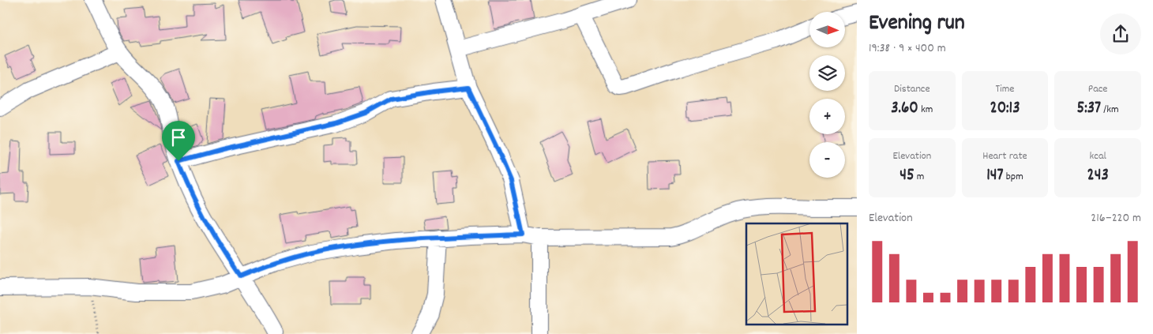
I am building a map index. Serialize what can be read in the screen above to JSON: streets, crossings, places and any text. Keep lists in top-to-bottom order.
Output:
{
  "north": "right",
  "page": {
    "heading": ["Evening run", "19:38 · 9 × 400 m"],
    "map_buttons": ["+", "−"],
    "stats": [
      ["Distance", "3.60 km"],
      ["Time", "20:13"],
      ["Pace", "5:37 /km"],
      ["Elevation", "45 m"],
      ["Heart rate", "147 bpm"],
      ["kcal", "243"]
    ],
    "chart": ["Elevation", "216–220 m"]
  }
}
